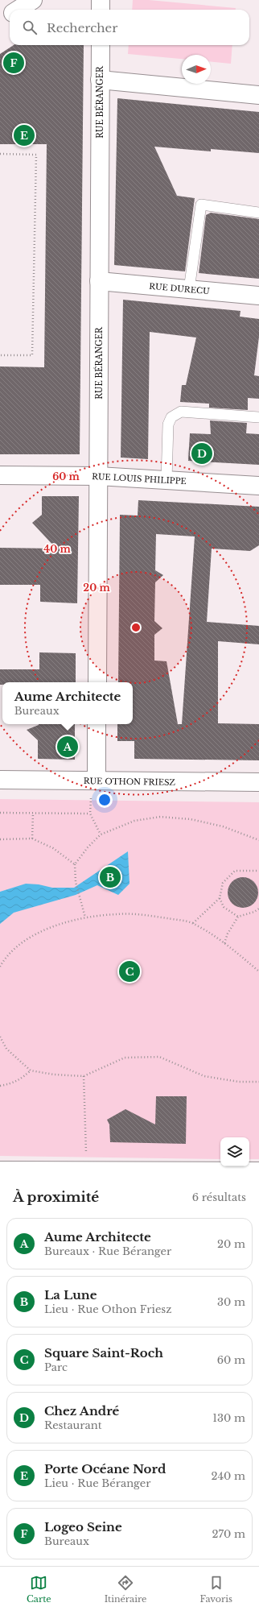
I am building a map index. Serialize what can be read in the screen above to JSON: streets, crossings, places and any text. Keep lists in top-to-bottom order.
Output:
{
  "streets": {
    "street": [
      "RUE BÉRANGER",
      "RUE DURECU",
      "RUE LOUIS PHILIPPE",
      "RUE OTHON FRIESZ"
    ]
  },
  "crossings": [
    ["RUE BÉRANGER", "RUE DURECU"],
    ["RUE BÉRANGER", "RUE LOUIS PHILIPPE"]
  ],
  "north": "right",
  "page": {
    "search": "Rechercher",
    "pins": [
      "F",
      "E",
      "D",
      "A",
      "B",
      "C"
    ],
    "popup": ["Aume Architecte", "Bureaux"],
    "heading": ["À proximité", "6 résultats"],
    "list": [
      {
        "mark": "A",
        "name": "Aume Architecte",
        "note": "Bureaux · Rue Béranger",
        "value": "20 m"
      },
      {
        "mark": "B",
        "name": "La Lune",
        "note": "Lieu · Rue Othon Friesz",
        "value": "30 m"
      },
      {
        "mark": "C",
        "name": "Square Saint-Roch",
        "note": "Parc",
        "value": "60 m"
      },
      {
        "mark": "D",
        "name": "Chez André",
        "note": "Restaurant",
        "value": "130 m"
      },
      {
        "mark": "E",
        "name": "Porte Océane Nord",
        "note": "Lieu · Rue Béranger",
        "value": "240 m"
      },
      {
        "mark": "F",
        "name": "Logeo Seine",
        "note": "Bureaux",
        "value": "270 m"
      }
    ],
    "nav": ["Carte", "Itinéraire", "Favoris"]
  },
  "rings": ["60 m", "40 m", "20 m"]
}
